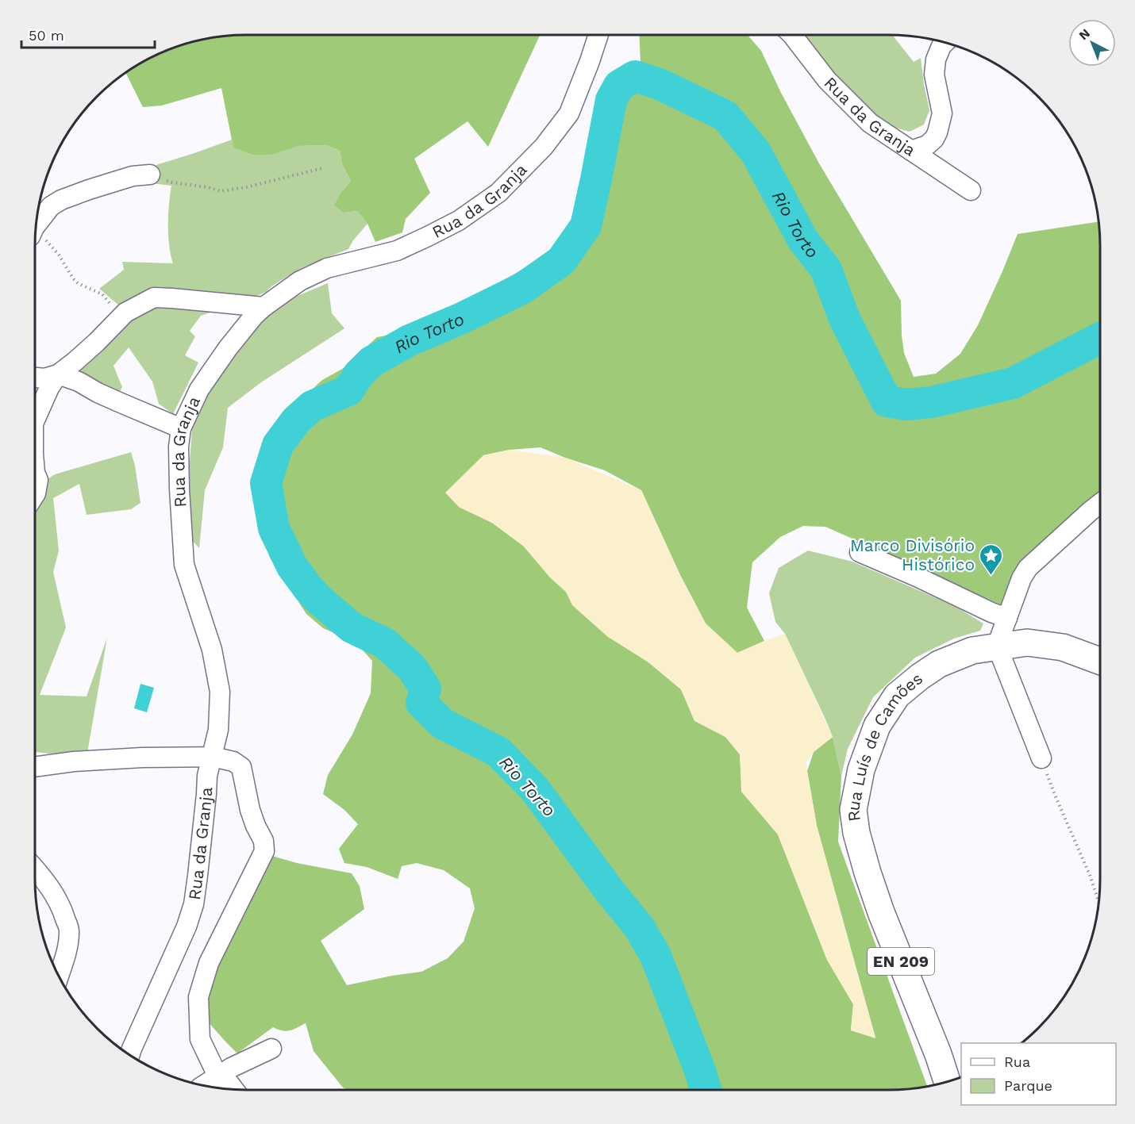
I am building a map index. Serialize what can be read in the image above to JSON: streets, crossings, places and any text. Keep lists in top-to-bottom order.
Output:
{
  "streets": {
    "main road": ["Rua Luís de Camões", "EN 209"],
    "street": ["Rua da Granja"]
  },
  "water": ["Rio Torto"],
  "places": {
    "place": ["Marco Divisório Histórico"]
  },
  "legend": ["Rua", "Parque"],
  "scale_bar": "50 m",
  "north": "top left"
}
